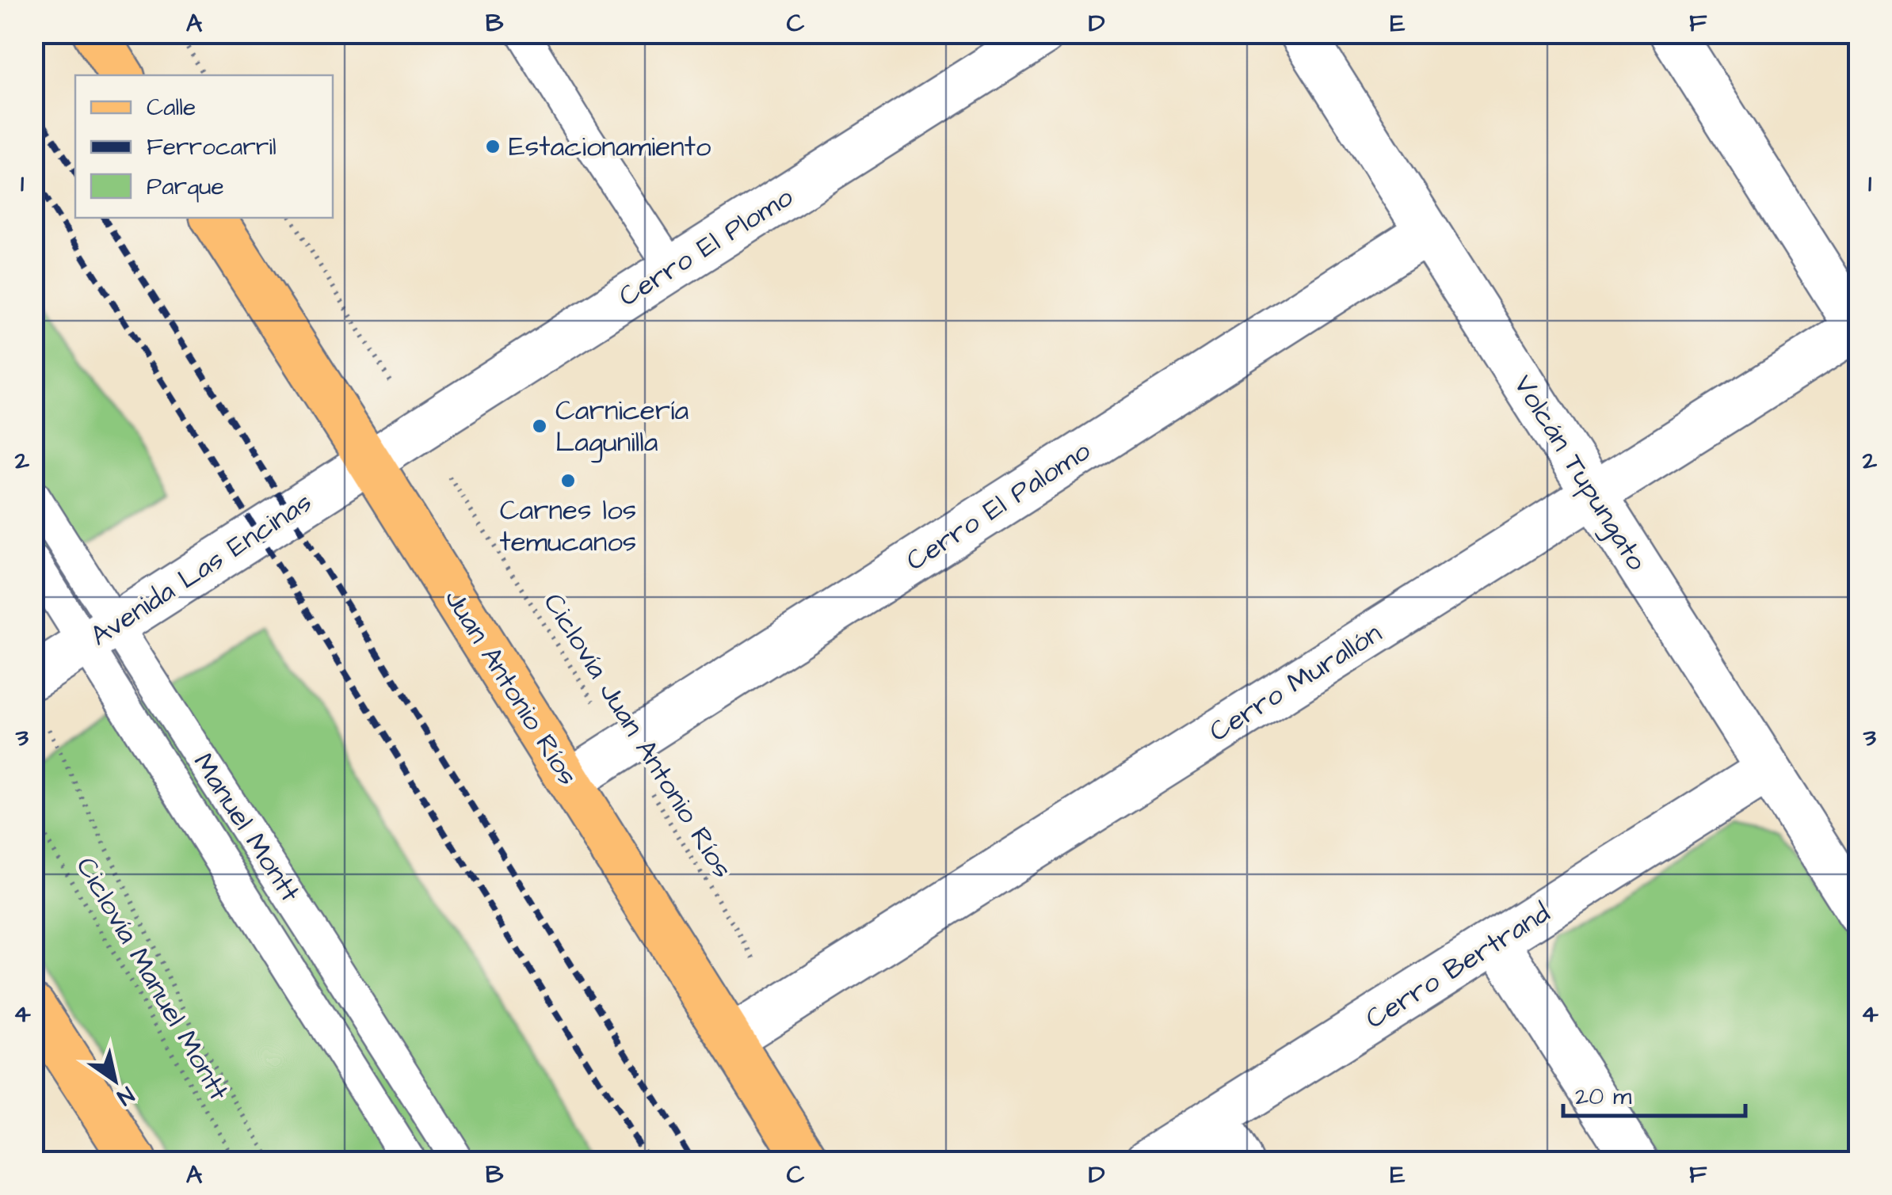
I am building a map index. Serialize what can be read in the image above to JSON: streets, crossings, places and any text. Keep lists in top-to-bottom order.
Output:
{
  "streets": {
    "main road": ["Juan Antonio Ríos"],
    "street": [
      "Cerro El Plomo",
      "Volcán Tupungato",
      "Cerro El Palomo",
      "Avenida Las Encinas",
      "Cerro Murallón",
      "Cerro Bertrand"
    ],
    "lane": ["Manuel Montt"],
    "path": ["Ciclovía Juan Antonio Ríos", "Ciclovía Manuel Montt"]
  },
  "crossings": [
    ["Cerro El Plomo", "Avenida Las Encinas"],
    ["Cerro El Plomo", "Juan Antonio Ríos"],
    ["Cerro El Plomo", "Ciclovía Juan Antonio Ríos"],
    ["Volcán Tupungato", "Cerro El Palomo"],
    ["Volcán Tupungato", "Cerro Murallón"],
    ["Volcán Tupungato", "Cerro Bertrand"],
    ["Cerro El Palomo", "Juan Antonio Ríos"],
    ["Cerro El Palomo", "Ciclovía Juan Antonio Ríos"],
    ["Avenida Las Encinas", "Juan Antonio Ríos"],
    ["Avenida Las Encinas", "Manuel Montt"],
    ["Cerro Murallón", "Juan Antonio Ríos"],
    ["Cerro Murallón", "Ciclovía Juan Antonio Ríos"]
  ],
  "places": ["Estacionamiento", "Carnicería Lagunilla", "Carnes los temucanos"],
  "legend": ["Calle", "Ferrocarril", "Parque"],
  "scale_bar": "20 m",
  "north": "bottom right",
  "grid": {
    "columns": [
      "A",
      "B",
      "C",
      "D",
      "E",
      "F"
    ],
    "rows": [
      "1",
      "2",
      "3",
      "4"
    ]
  }
}
